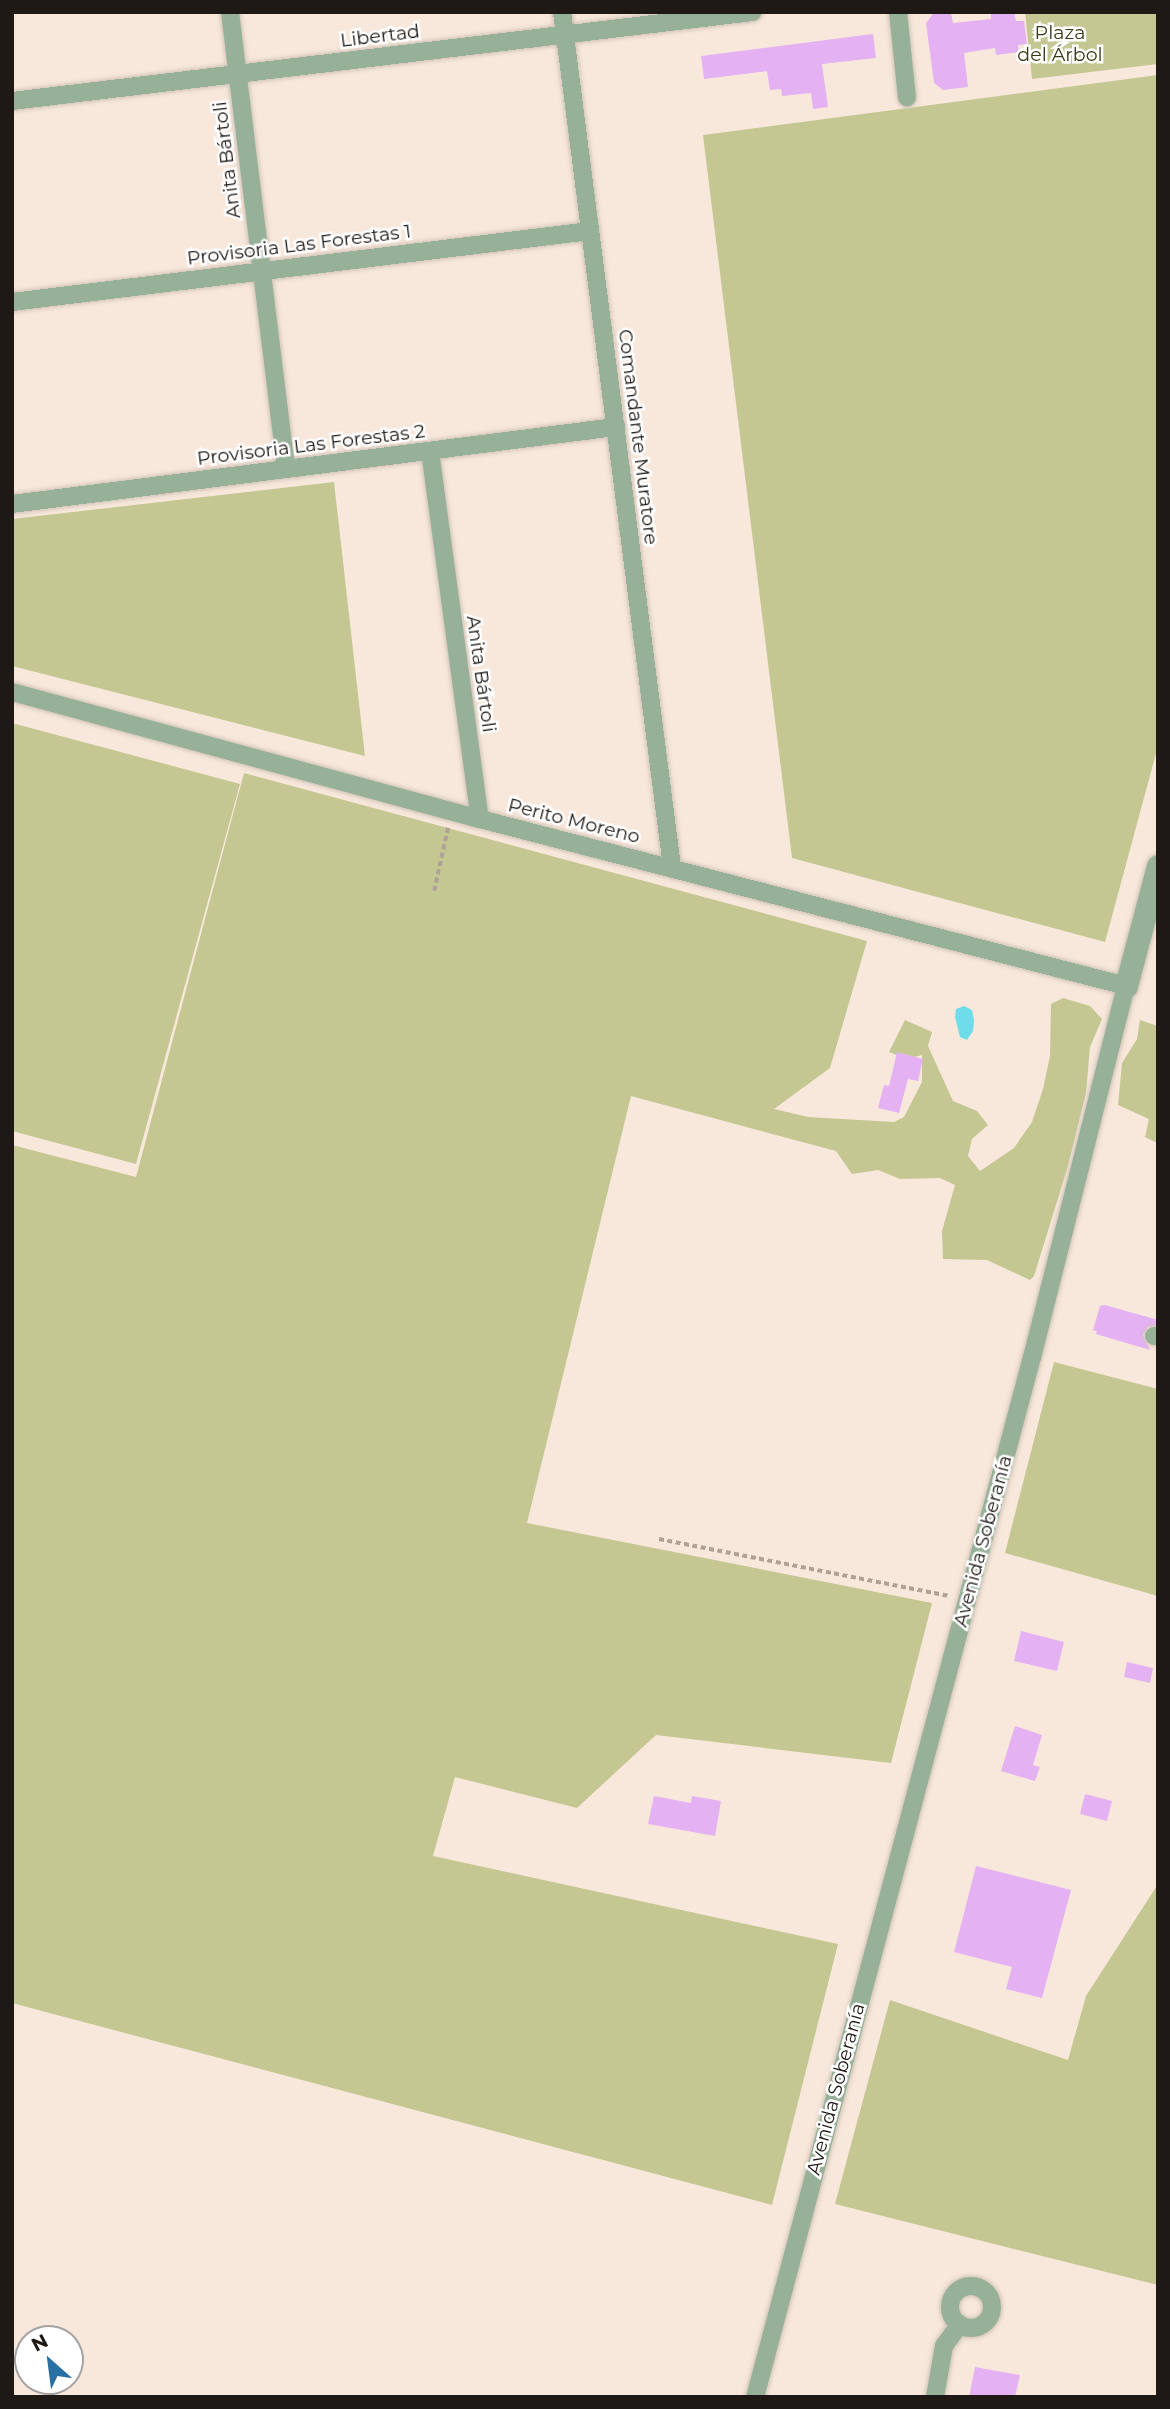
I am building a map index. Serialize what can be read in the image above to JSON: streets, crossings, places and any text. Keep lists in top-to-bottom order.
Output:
{
  "streets": {
    "street": [
      "Libertad",
      "Anita Bártoli",
      "Provisoria Las Forestas 1",
      "Comandante Muratore",
      "Provisoria Las Forestas 2",
      "Perito Moreno",
      "Avenida Soberanía"
    ]
  },
  "crossings": [
    ["Libertad", "Anita Bártoli"],
    ["Libertad", "Comandante Muratore"],
    ["Anita Bártoli", "Provisoria Las Forestas 1"],
    ["Anita Bártoli", "Provisoria Las Forestas 2"],
    ["Anita Bártoli", "Perito Moreno"],
    ["Provisoria Las Forestas 1", "Comandante Muratore"],
    ["Comandante Muratore", "Provisoria Las Forestas 2"],
    ["Comandante Muratore", "Perito Moreno"],
    ["Perito Moreno", "Avenida Soberanía"]
  ],
  "parks": ["Plaza del Árbol"],
  "north": "top left"
}
